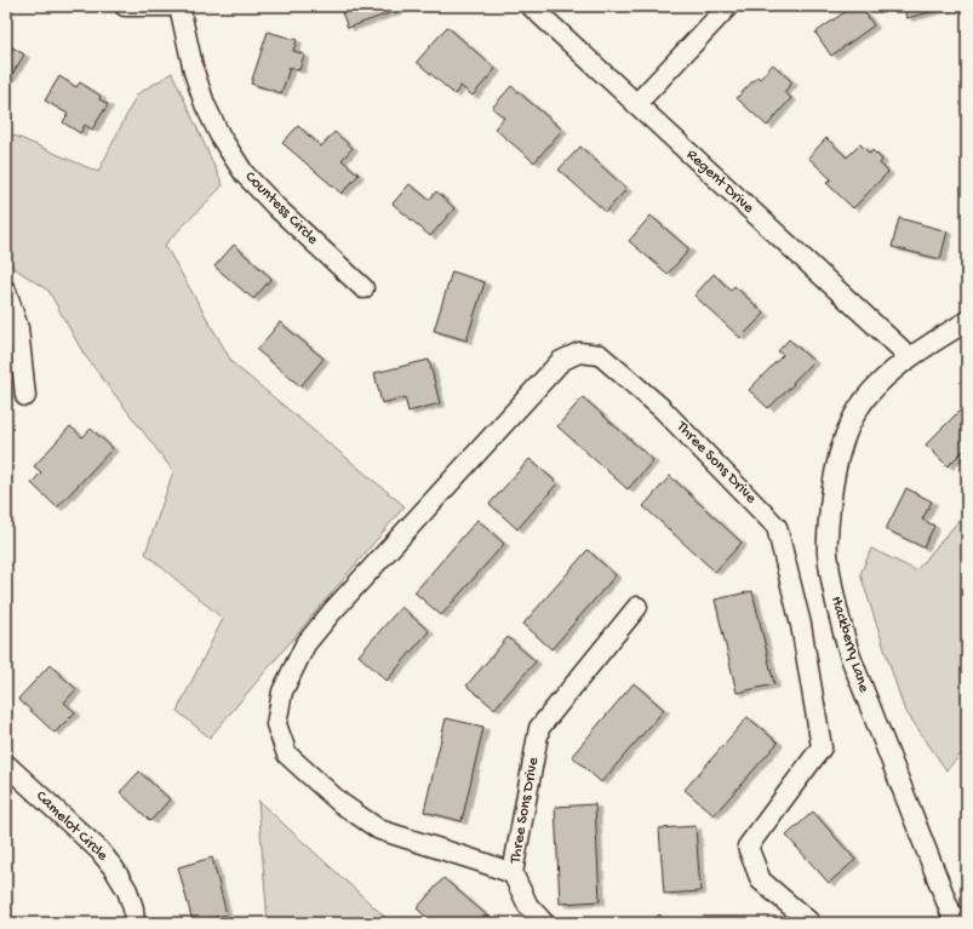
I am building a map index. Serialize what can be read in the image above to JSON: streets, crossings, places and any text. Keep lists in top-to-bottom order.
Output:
{
  "streets": {
    "street": [
      "Regent Drive",
      "Countess Circle",
      "Three Sons Drive",
      "Hackberry Lane",
      "Camelot Circle"
    ]
  },
  "crossings": [
    ["Regent Drive", "Hackberry Lane"]
  ]
}
